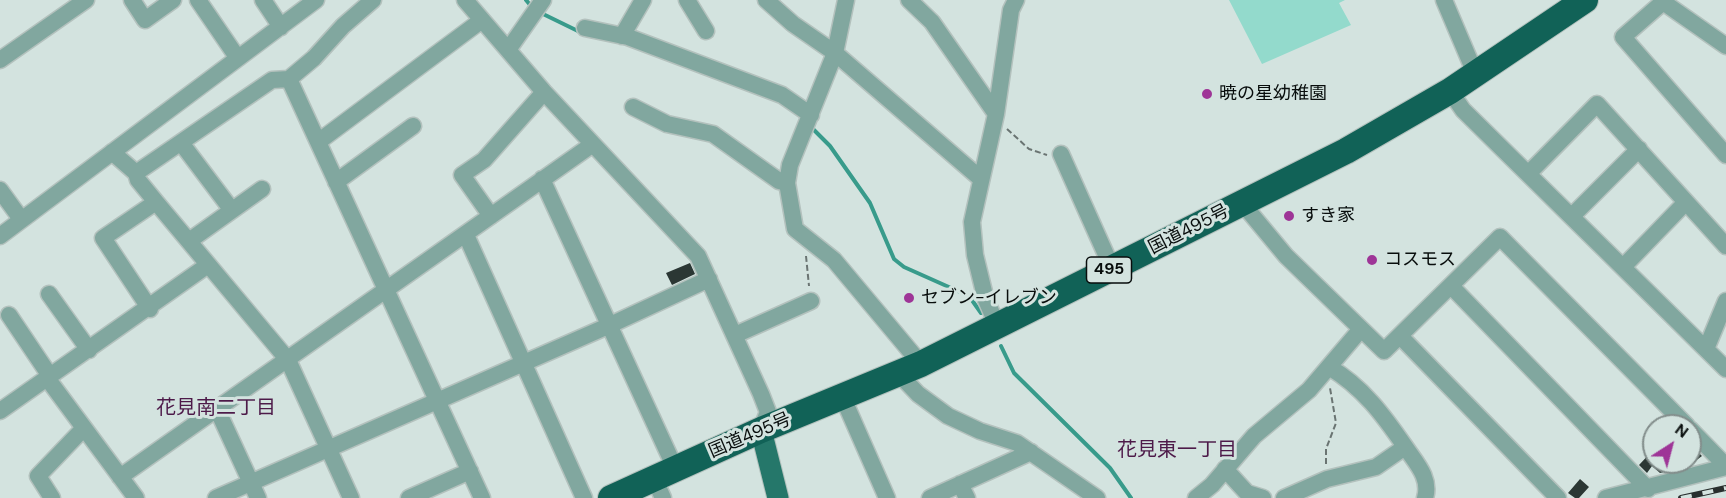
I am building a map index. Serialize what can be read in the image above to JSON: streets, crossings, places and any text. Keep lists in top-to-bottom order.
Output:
{
  "streets": {
    "highway": ["国道495号", "495"]
  },
  "districts": ["花見南二丁目", "花見東一丁目"],
  "places": [
    "暁の星幼稚園",
    "すき家",
    "コスモス",
    "セブン-イレブン"
  ],
  "north": "top right"
}
